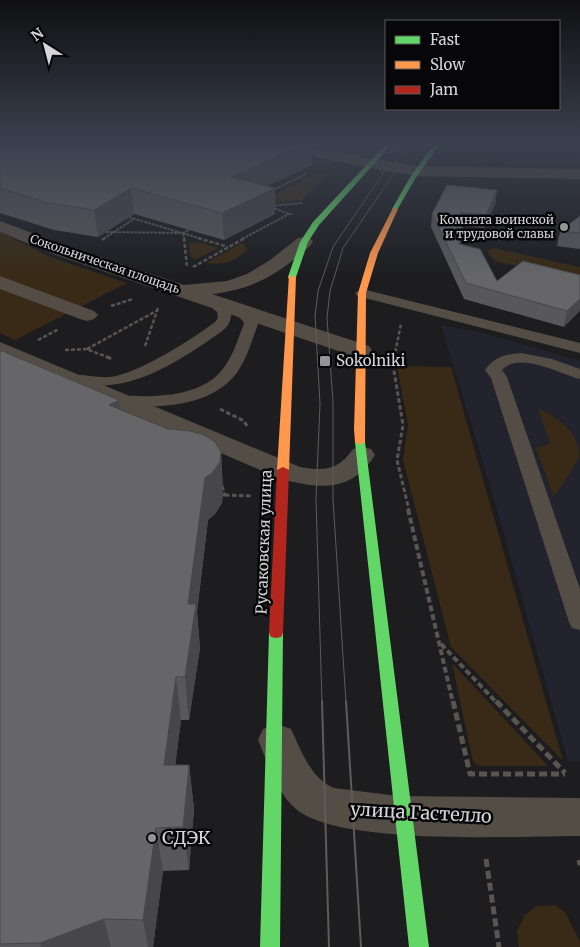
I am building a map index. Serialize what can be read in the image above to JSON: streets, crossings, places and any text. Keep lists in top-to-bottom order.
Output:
{
  "streets": {
    "main road": ["Русаковская улица"],
    "street": ["Сокольническая площадь", "улица Гастелло"]
  },
  "crossings": [
    ["Сокольническая площадь", "Русаковская улица"],
    ["Русаковская улица", "улица Гастелло"]
  ],
  "places": {
    "other": ["Комната воинской и трудовой славы", "СДЭК"],
    "transit": ["Sokolniki"]
  },
  "legend": ["Fast", "Slow", "Jam"],
  "north": "top left"
}
